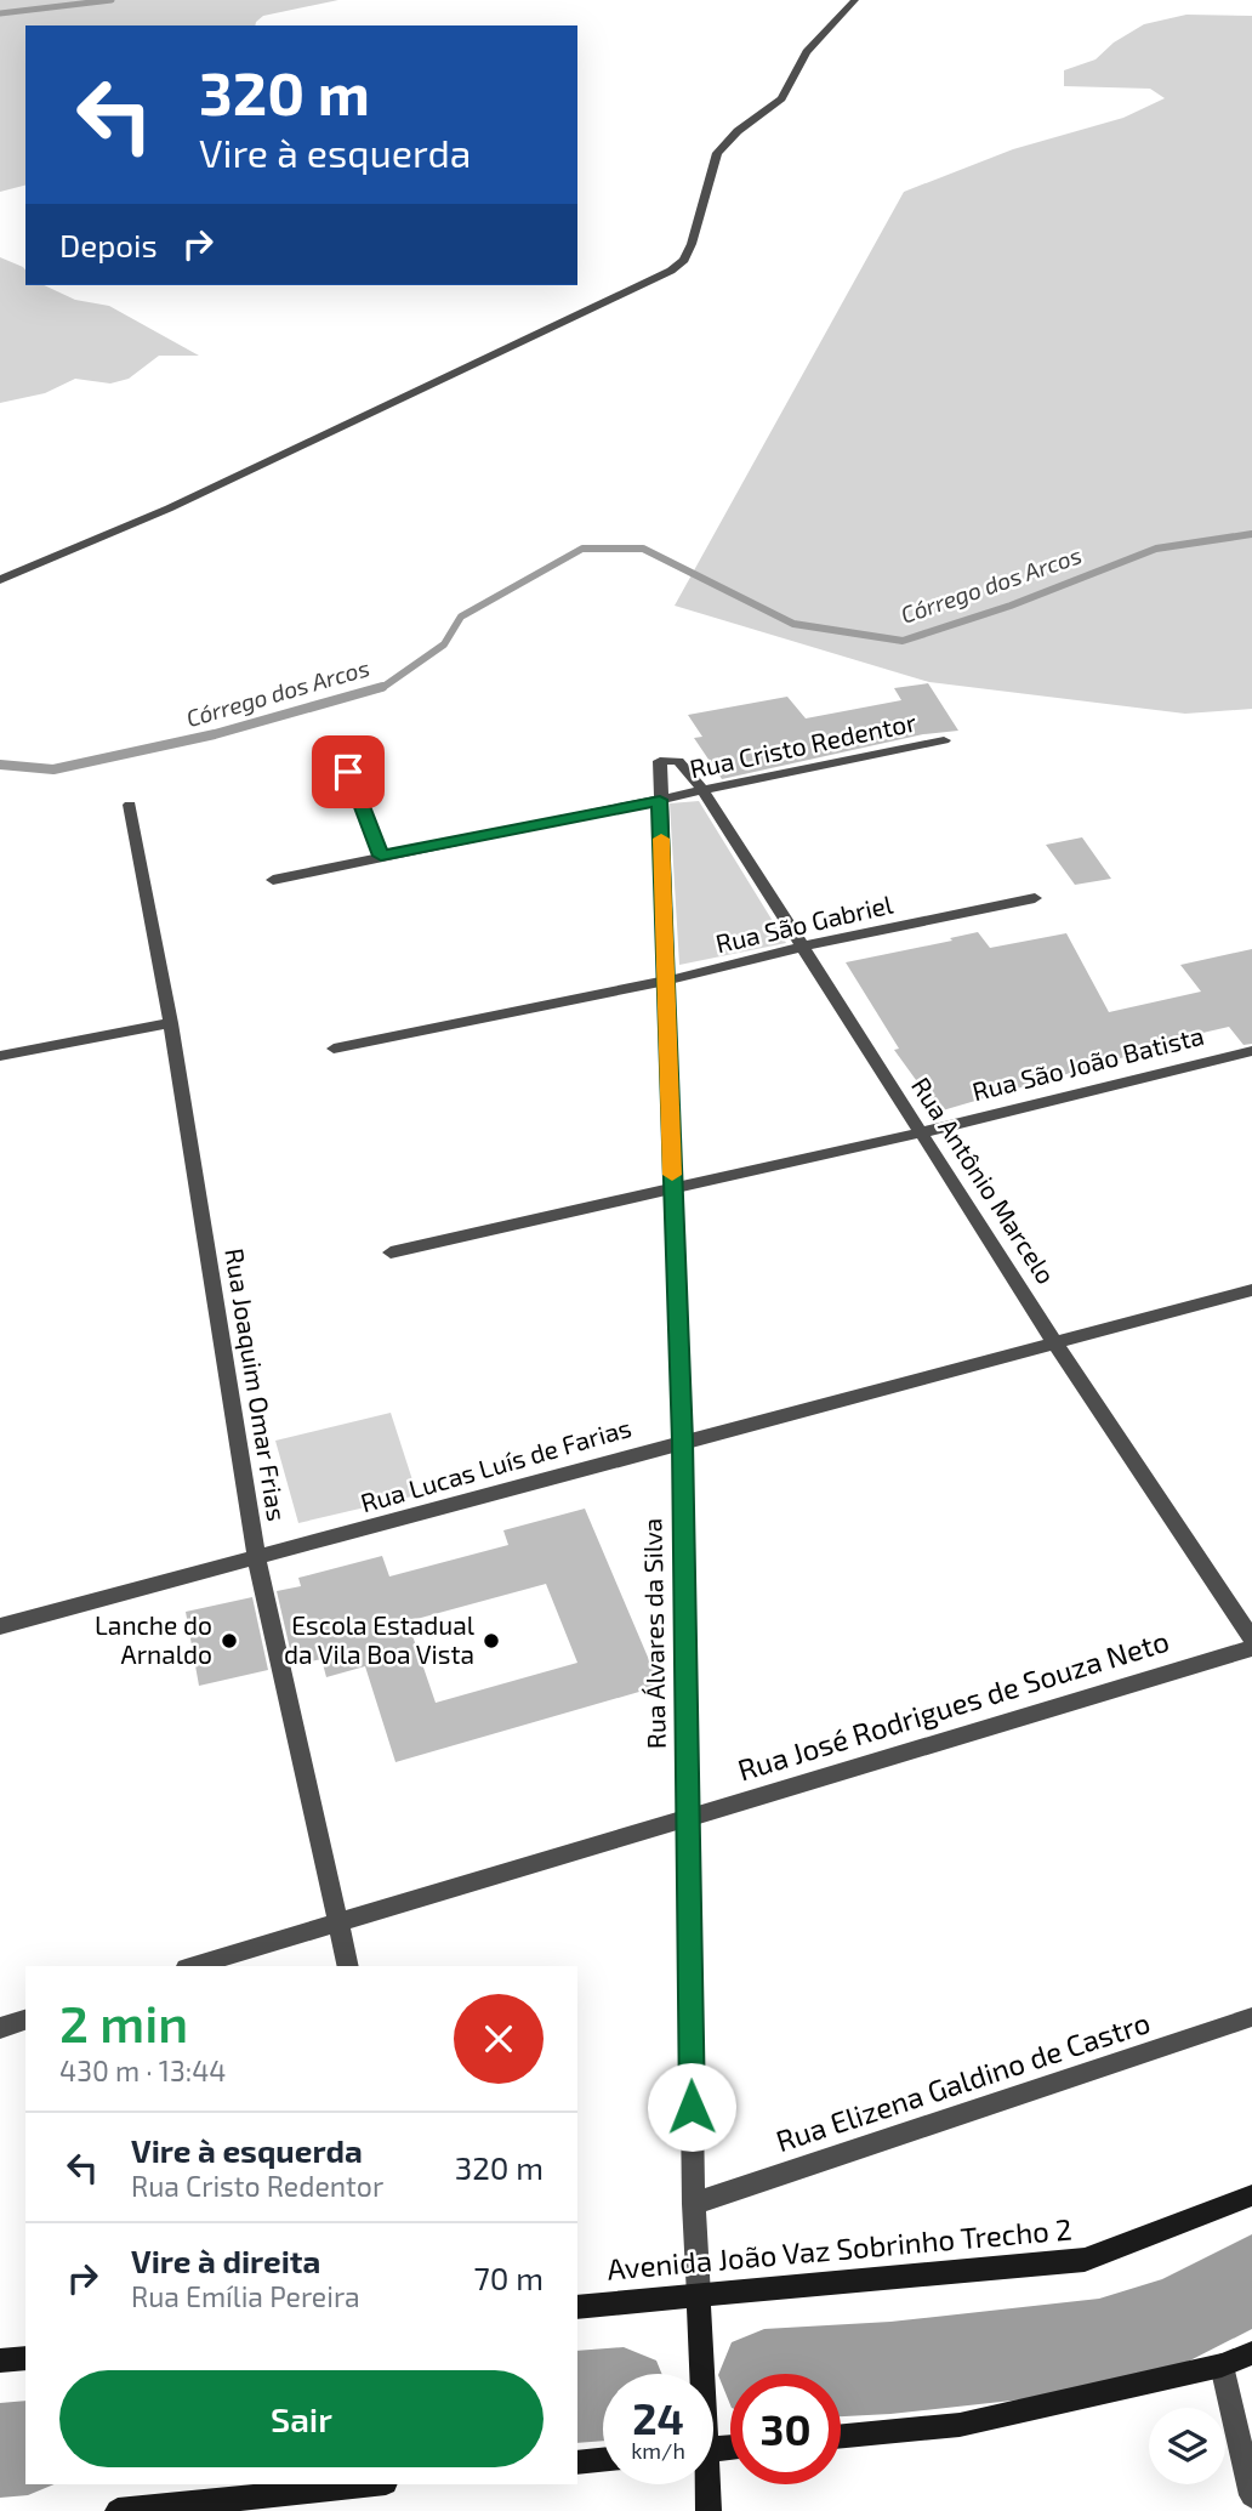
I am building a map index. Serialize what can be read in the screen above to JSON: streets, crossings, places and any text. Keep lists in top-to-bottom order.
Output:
{
  "streets": {
    "street": [
      "Rua Cristo Redentor",
      "Rua São Gabriel",
      "Rua São João Batista",
      "Rua Antônio Marcelo",
      "Rua Joaquim Omar Frias",
      "Rua Lucas Luís de Farias",
      "Rua Álvares da Silva",
      "Rua José Rodrigues de Souza Neto",
      "Rua Elizena Galdino de Castro",
      "Avenida João Vaz Sobrinho Trecho 2"
    ]
  },
  "crossings": [
    ["Rua Cristo Redentor", "Rua Antônio Marcelo"],
    ["Rua Cristo Redentor", "Rua Álvares da Silva"],
    ["Rua São Gabriel", "Rua Antônio Marcelo"],
    ["Rua São Gabriel", "Rua Álvares da Silva"],
    ["Rua São João Batista", "Rua Antônio Marcelo"],
    ["Rua São João Batista", "Rua Álvares da Silva"],
    ["Rua Antônio Marcelo", "Rua Lucas Luís de Farias"],
    ["Rua Antônio Marcelo", "Rua Álvares da Silva"],
    ["Rua Joaquim Omar Frias", "Rua Lucas Luís de Farias"],
    ["Rua Joaquim Omar Frias", "Rua José Rodrigues de Souza Neto"],
    ["Rua Lucas Luís de Farias", "Rua Álvares da Silva"],
    ["Rua Álvares da Silva", "Rua José Rodrigues de Souza Neto"],
    ["Rua Álvares da Silva", "Rua Elizena Galdino de Castro"],
    ["Rua Álvares da Silva", "Avenida João Vaz Sobrinho Trecho 2"]
  ],
  "water": ["Córrego dos Arcos"],
  "places": ["Lanche do Arnaldo", "Escola Estadual da Vila Boa Vista"],
  "page": {
    "turn": ["320 m", "Vire à esquerda"],
    "then": "Depois",
    "heading": ["2 min", "430 m · 13:44"],
    "list": [
      {
        "name": "Vire à esquerda",
        "note": "Rua Cristo Redentor",
        "value": "320 m"
      },
      {
        "name": "Vire à direita",
        "note": "Rua Emília Pereira",
        "value": "70 m"
      }
    ],
    "buttons": "Sair",
    "speed": "24 km/h",
    "limit": "30"
  }
}
